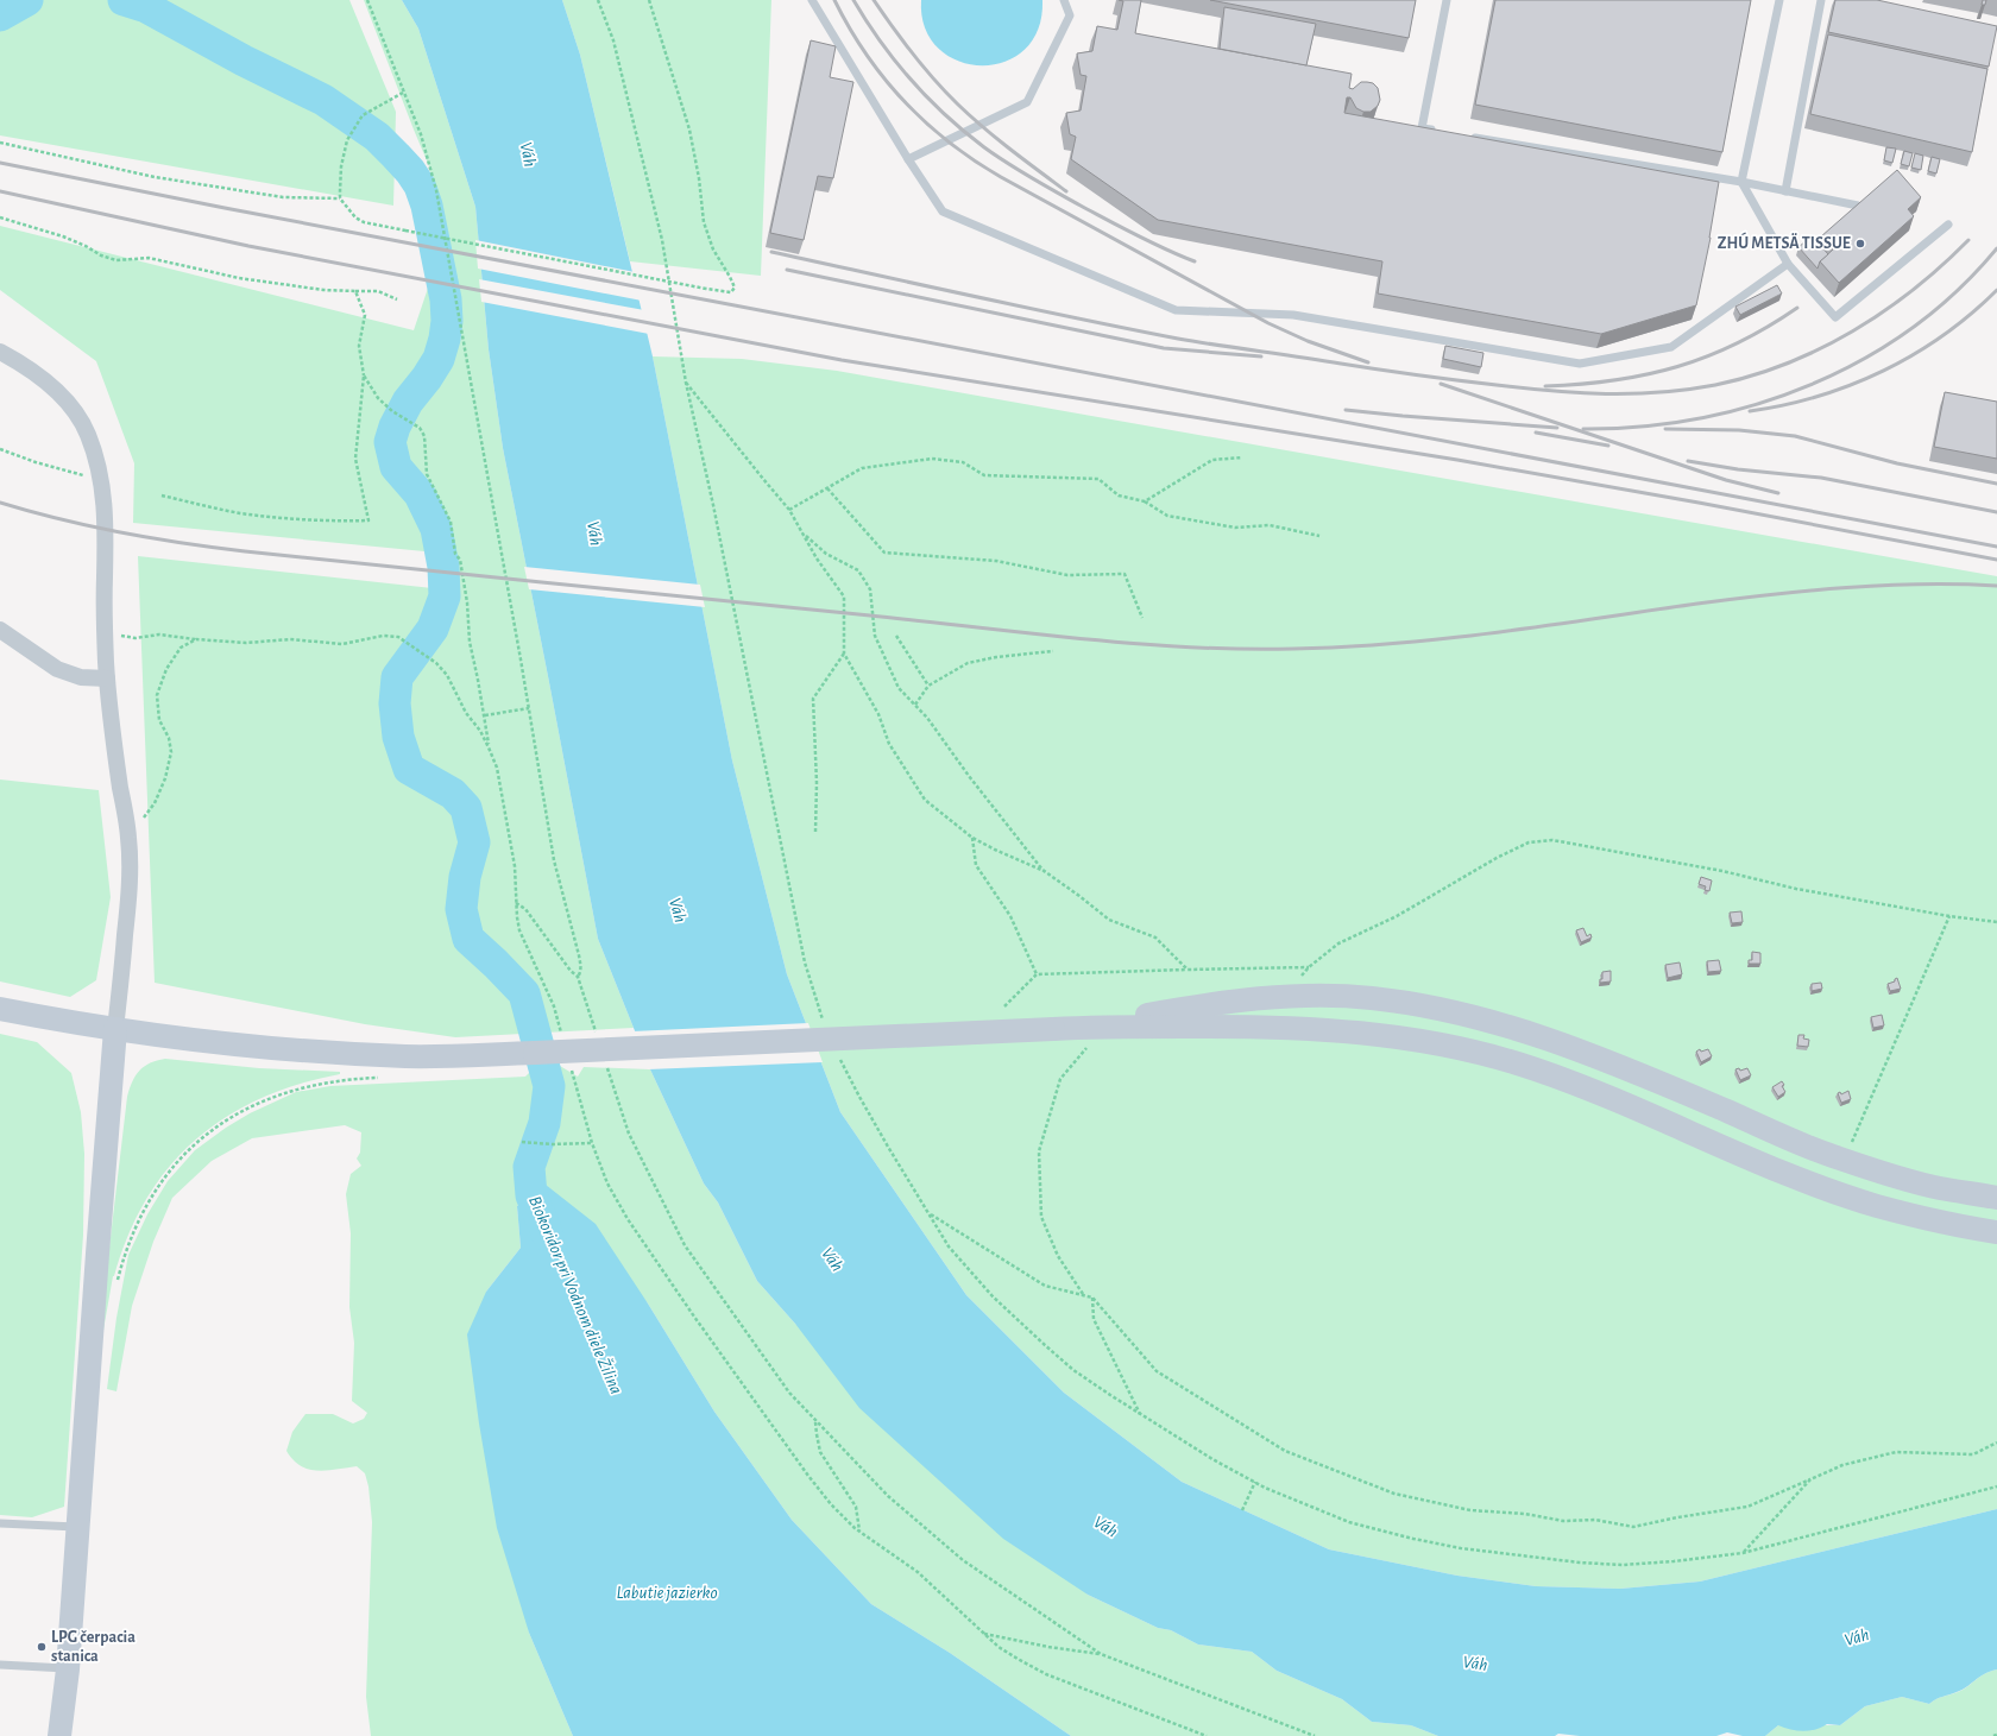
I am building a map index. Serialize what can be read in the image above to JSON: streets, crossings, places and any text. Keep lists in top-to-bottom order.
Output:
{
  "water": ["Váh", "Biokoridor pri Vodnom diele Žilina", "Labutie jazierko"],
  "places": ["ZHÚ METSÄ TISSUE", "LPG čerpacia stanica"]
}
